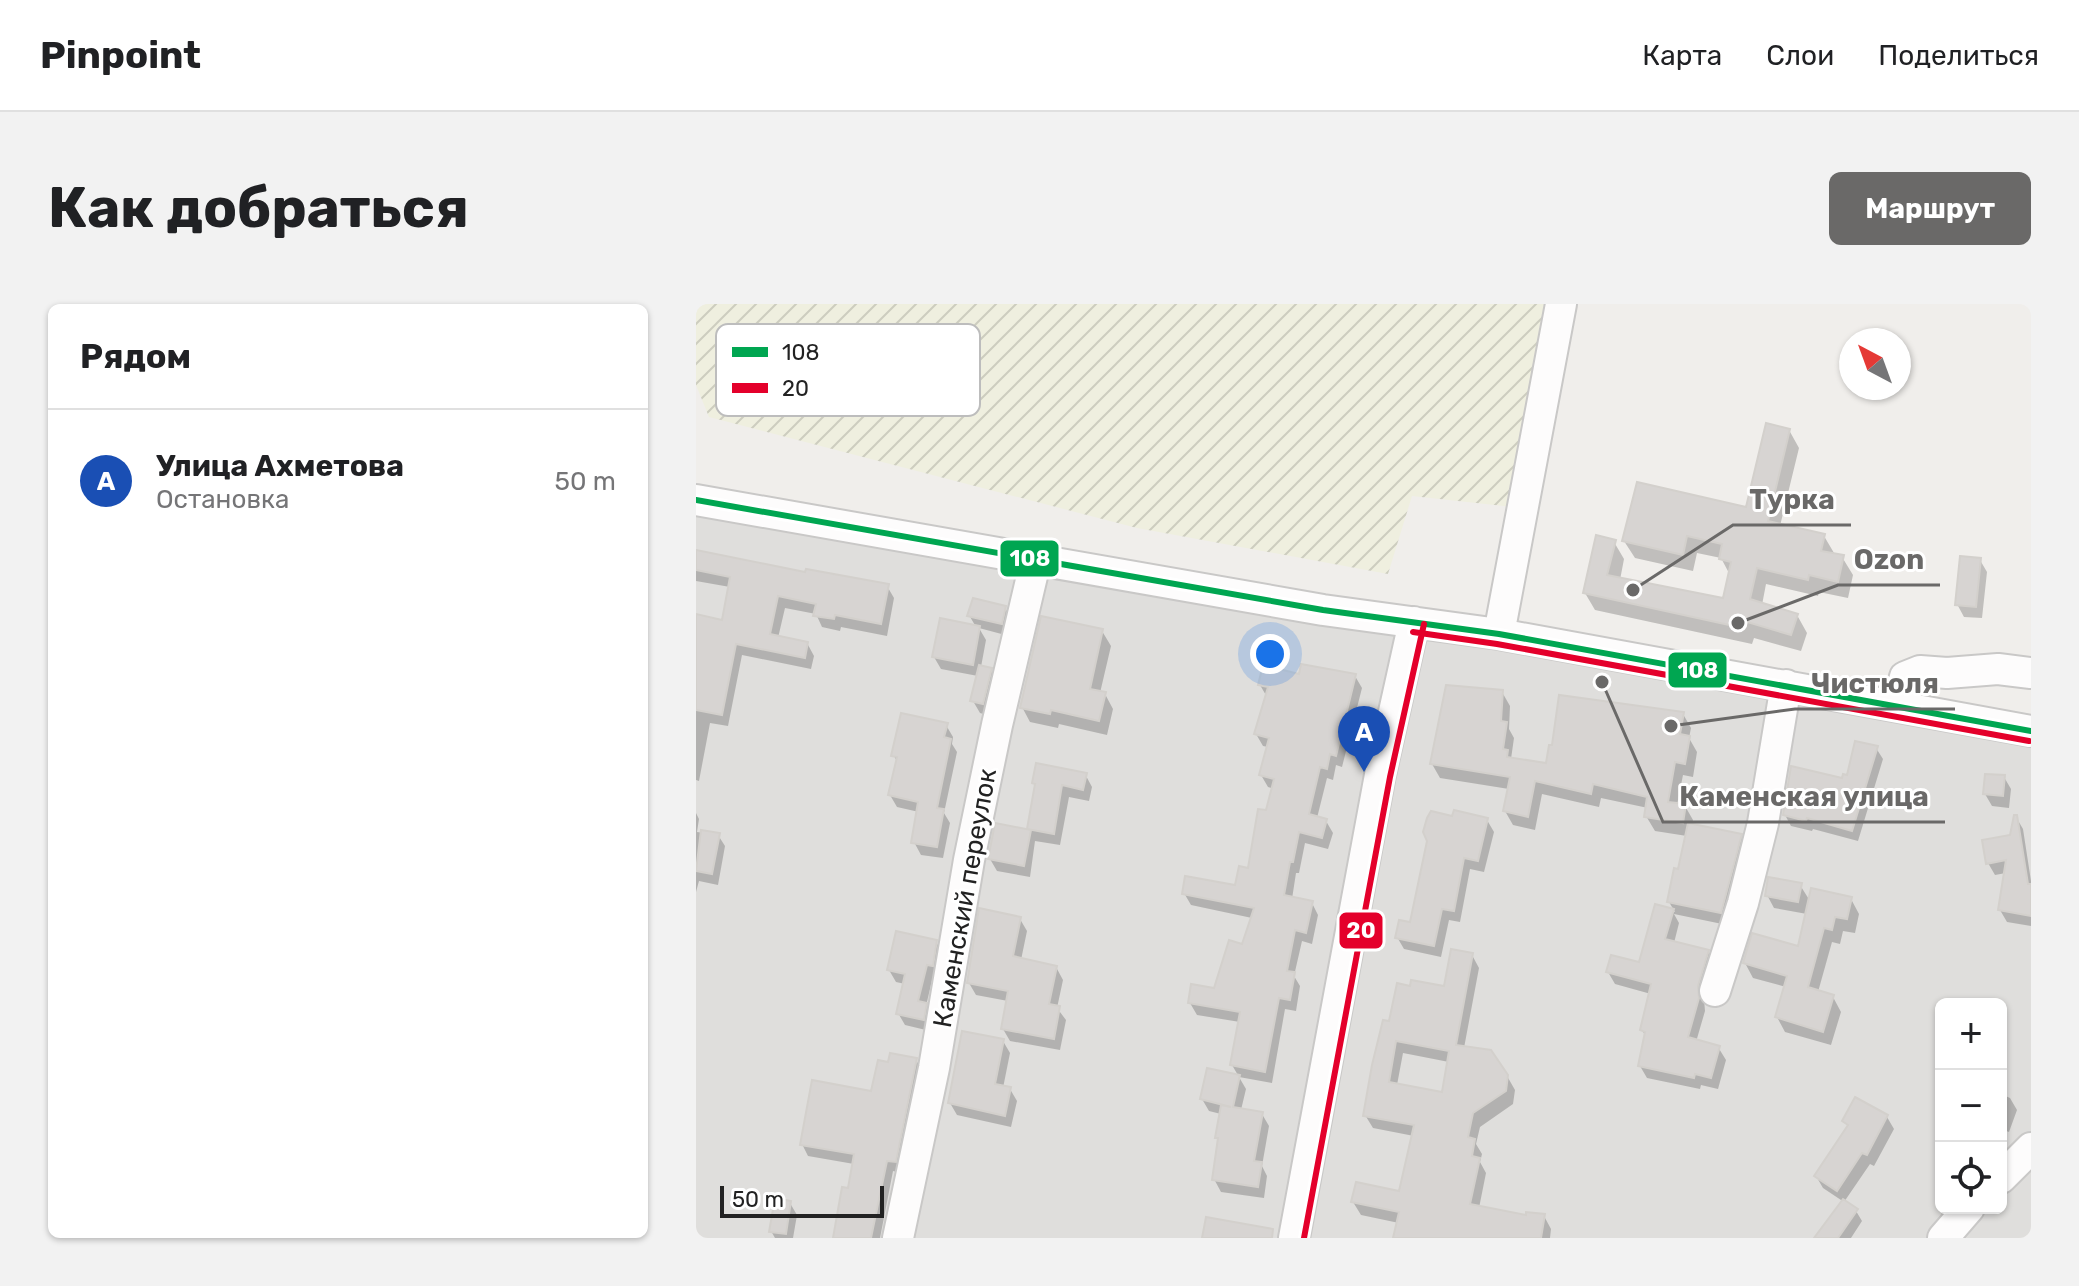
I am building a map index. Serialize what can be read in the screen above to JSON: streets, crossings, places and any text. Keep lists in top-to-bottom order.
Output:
{
  "streets": {
    "street": ["Каменский переулок"]
  },
  "places": [
    "Турка",
    "Ozon",
    "Каменская улица",
    "Чистюля"
  ],
  "lines": ["transit line 108", "transit line 20"],
  "legend": ["108", "20"],
  "scale_bar": "50 m",
  "north": "top left",
  "page": {
    "header": "Pinpoint",
    "nav": ["Карта", "Слои", "Поделиться"],
    "buttons": "Маршрут",
    "title": "Как добраться",
    "heading": "Рядом",
    "list": [
      {
        "mark": "A",
        "name": "Улица Ахметова",
        "note": "Остановка",
        "value": "50 m"
      }
    ],
    "pins": "A",
    "map_buttons": ["+", "−"],
    "scale": "50 m"
  }
}
